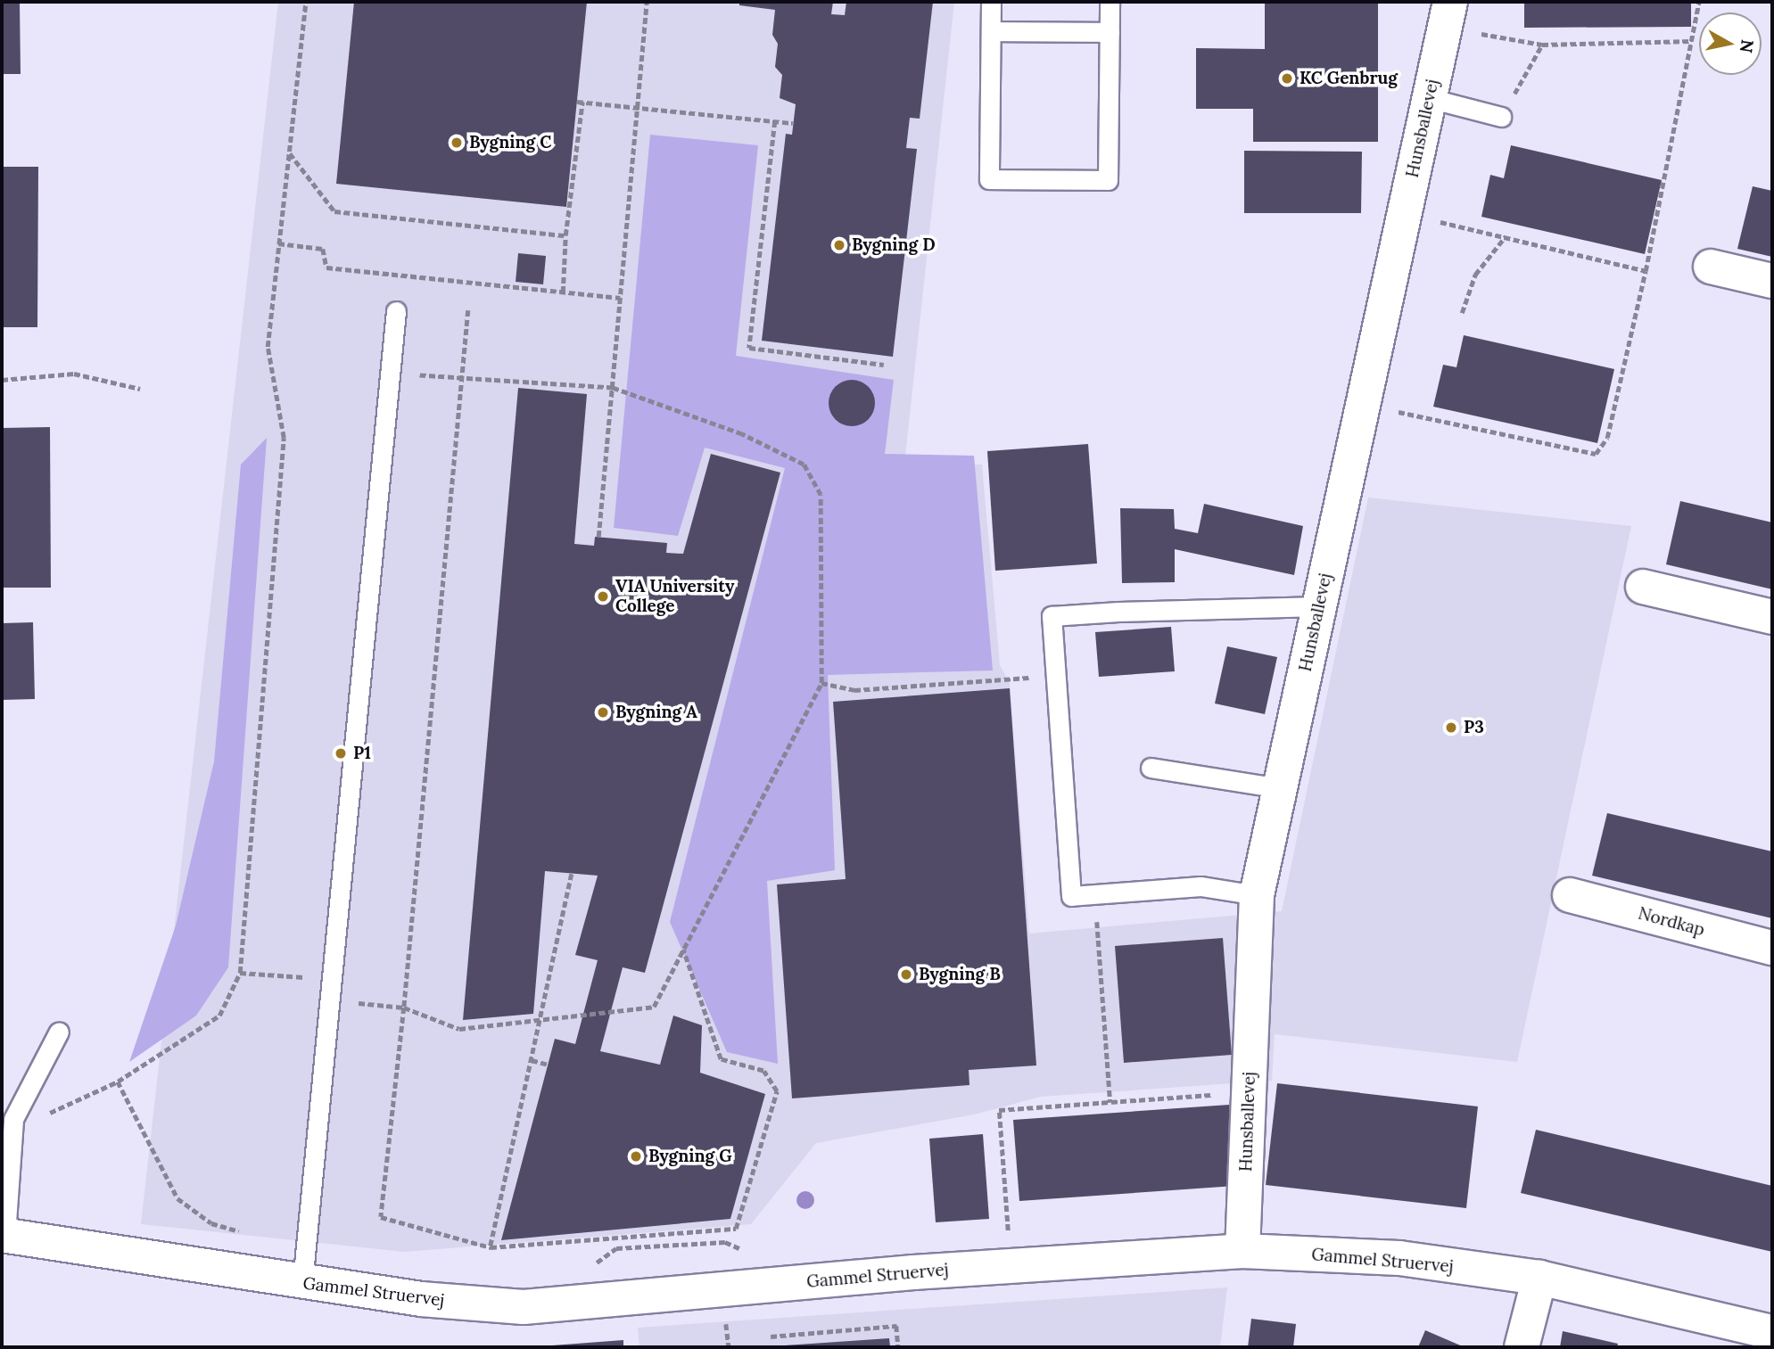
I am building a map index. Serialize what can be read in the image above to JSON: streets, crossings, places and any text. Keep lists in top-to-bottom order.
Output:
{
  "streets": {
    "street": ["Hunsballevej", "Nordkap", "Gammel Struervej"]
  },
  "crossings": [
    ["Hunsballevej", "Gammel Struervej"]
  ],
  "places": [
    "KC Genbrug",
    "Bygning C",
    "Bygning D",
    "VIA University College",
    "Bygning A",
    "P3",
    "P1",
    "Bygning B",
    "Bygning G"
  ],
  "north": "right"
}
